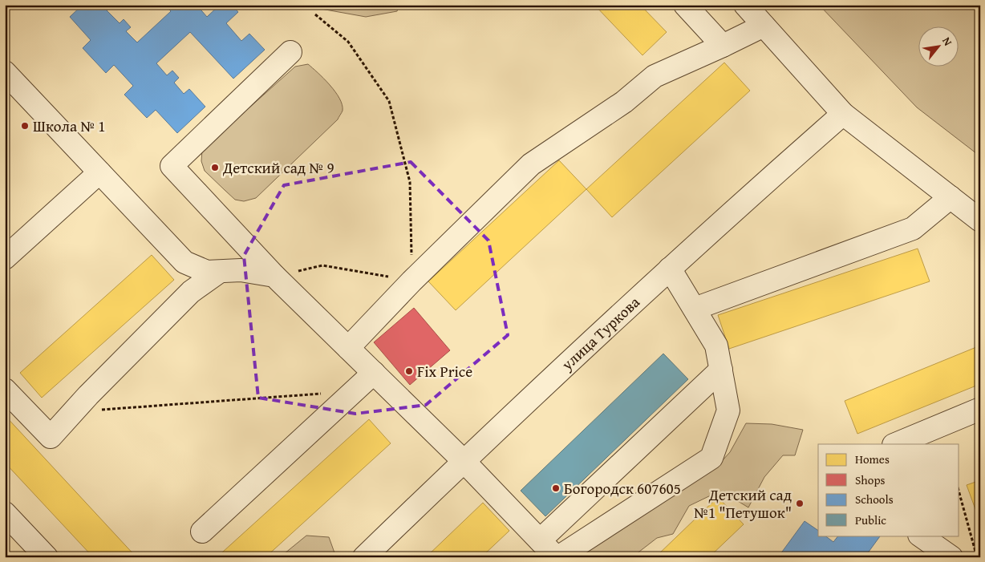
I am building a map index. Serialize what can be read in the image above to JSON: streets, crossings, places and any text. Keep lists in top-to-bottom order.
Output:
{
  "streets": {
    "street": ["улица Туркова"]
  },
  "places": [
    "Школа № 1",
    "Детский сад № 9",
    "Fix Price",
    "Богородск 607605",
    "Детский сад №1 \"Петушок\""
  ],
  "legend": [
    "Homes",
    "Shops",
    "Schools",
    "Public"
  ],
  "north": "top right"
}
